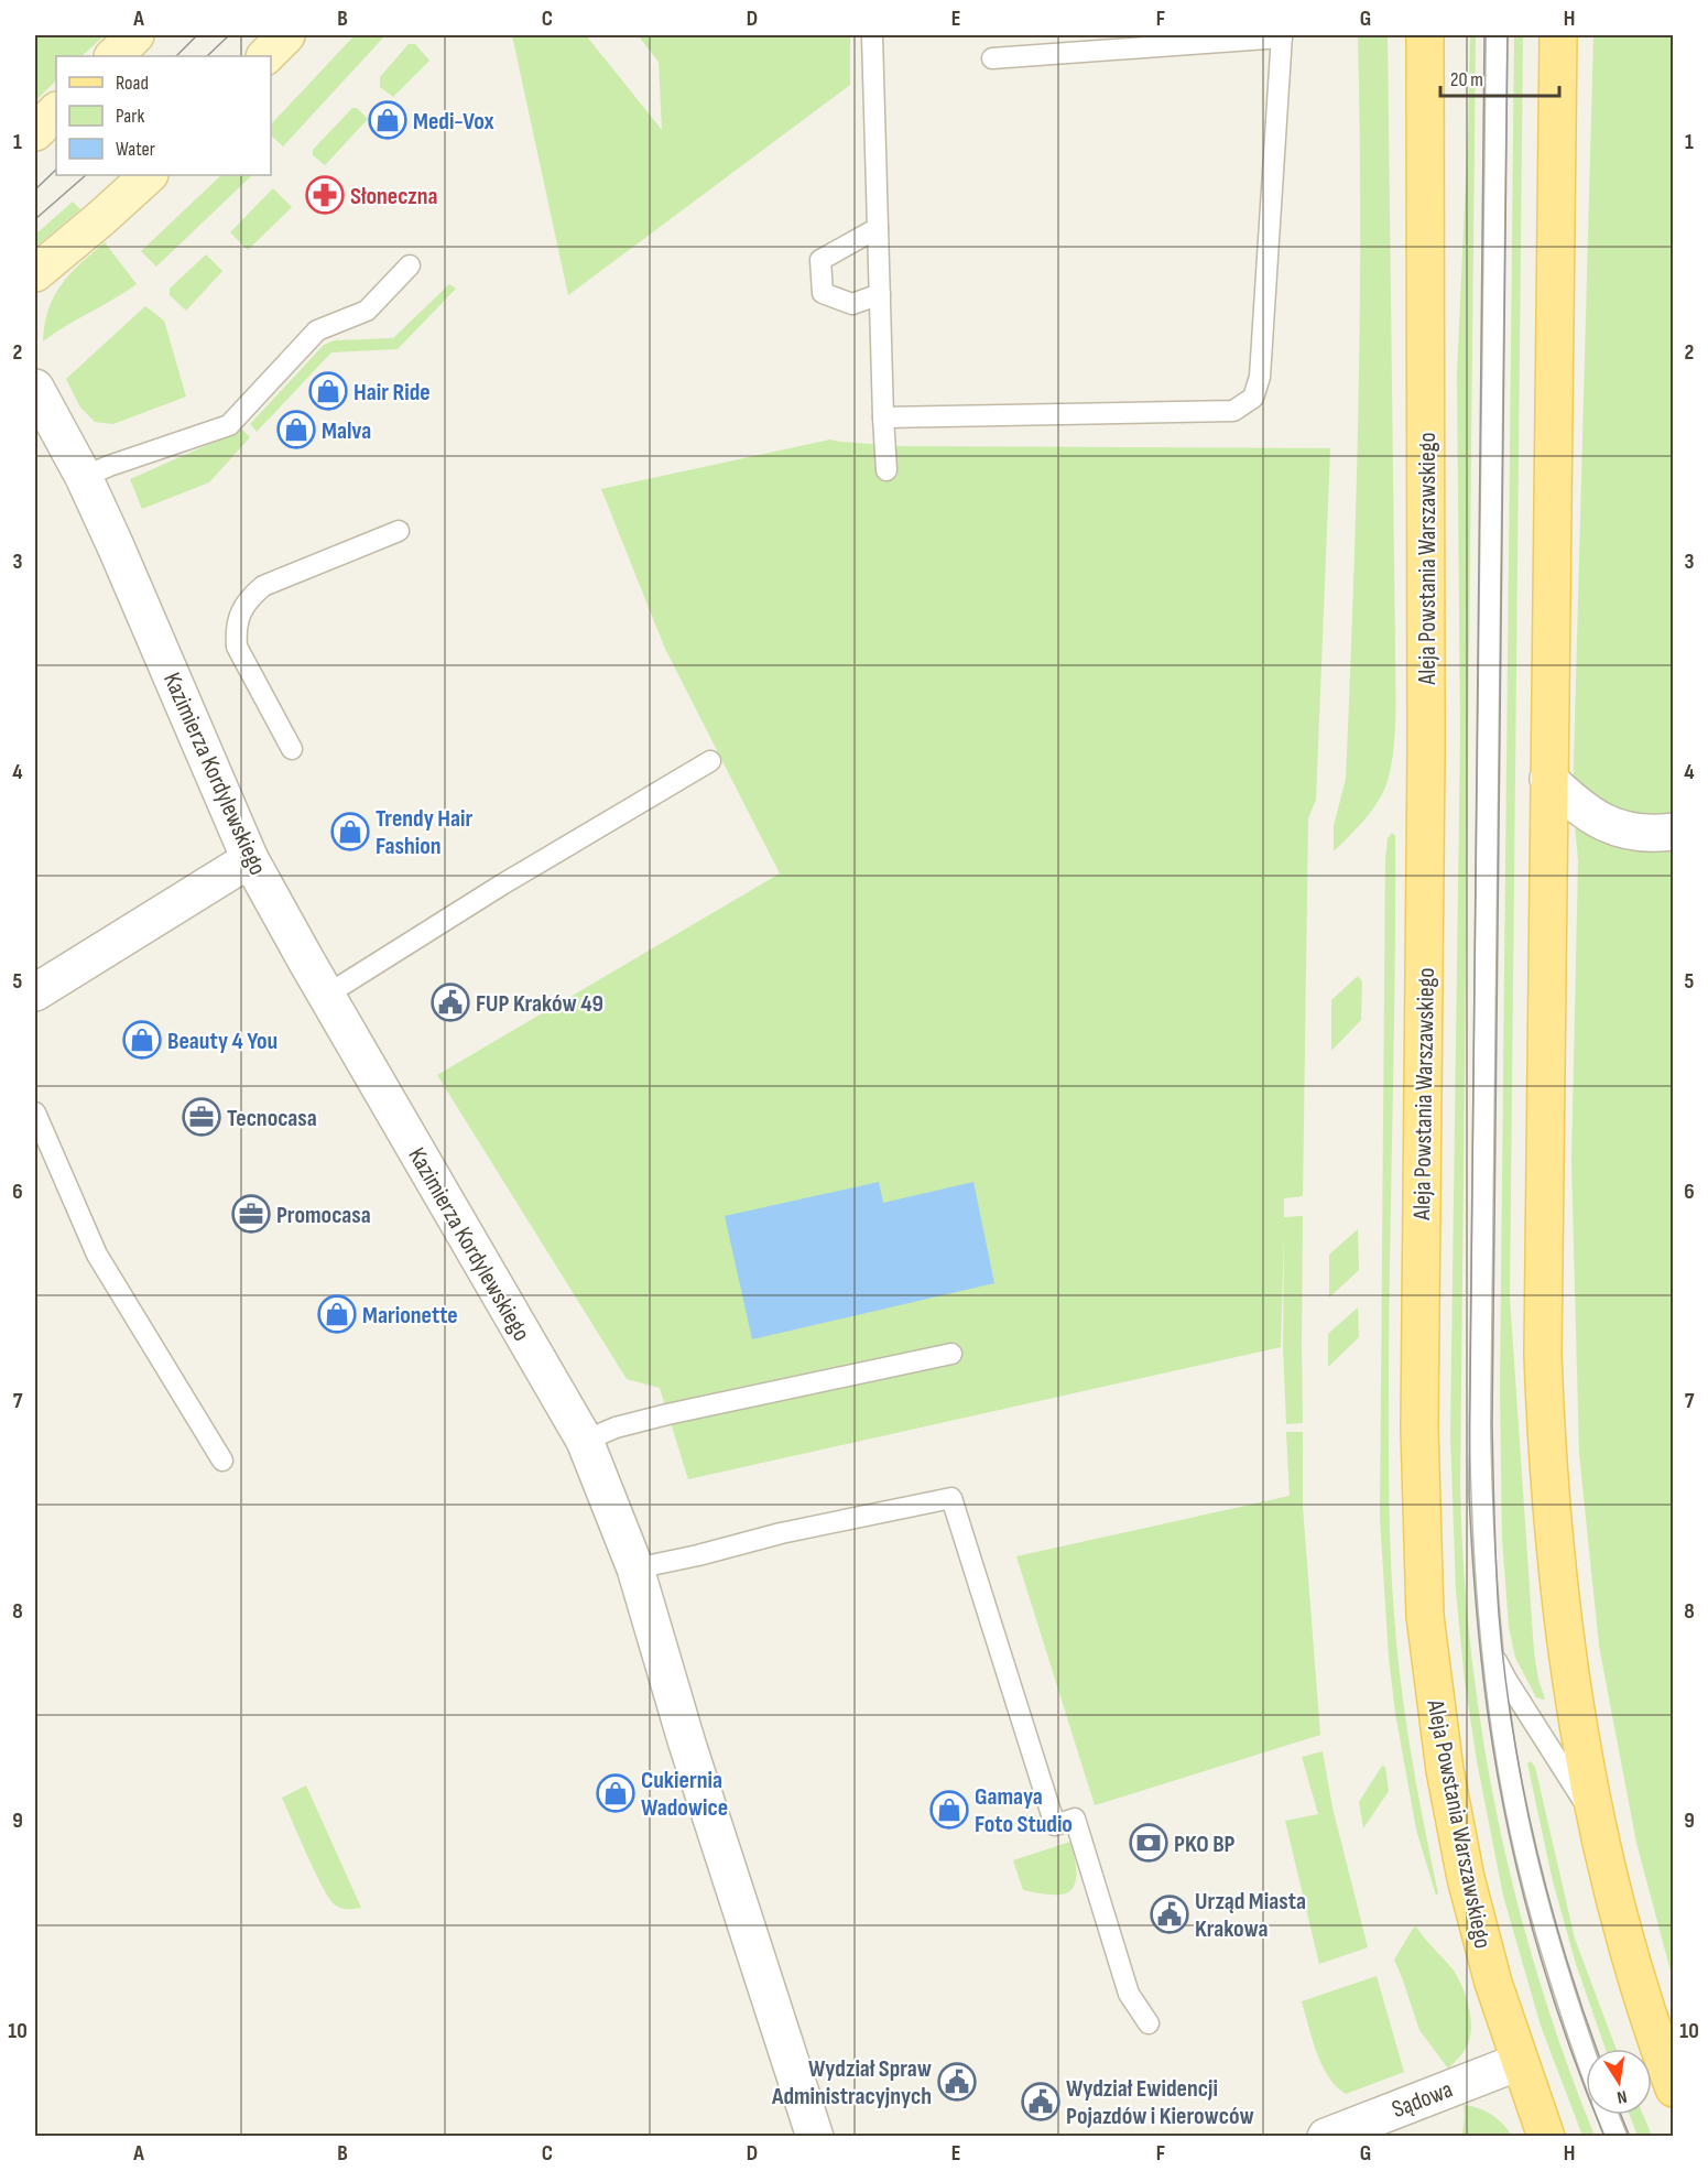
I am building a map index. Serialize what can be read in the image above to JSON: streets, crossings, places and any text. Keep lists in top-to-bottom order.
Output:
{
  "streets": {
    "main road": ["Aleja Powstania Warszawskiego"],
    "street": ["Kazimierza Kordylewskiego", "Sądowa"]
  },
  "crossings": [
    ["Aleja Powstania Warszawskiego", "Sądowa"]
  ],
  "places": {
    "shop": [
      "Medi-Vox",
      "Hair Ride",
      "Malva",
      "Trendy Hair Fashion",
      "Beauty 4 You",
      "Marionette",
      "Cukiernia Wadowice",
      "Gamaya Foto Studio"
    ],
    "pharmacy": ["Słoneczna"],
    "public building": [
      "FUP Kraków 49",
      "Urząd Miasta Krakowa",
      "Wydział Spraw Administracyjnych",
      "Wydział Ewidencji Pojazdów i Kierowców"
    ],
    "office": ["Tecnocasa", "Promocasa"],
    "bank": ["PKO BP"]
  },
  "legend": ["Road", "Park", "Water"],
  "scale_bar": "20 m",
  "north": "bottom",
  "grid": {
    "columns": [
      "A",
      "B",
      "C",
      "D",
      "E",
      "F",
      "G",
      "H"
    ],
    "rows": [
      "1",
      "2",
      "3",
      "4",
      "5",
      "6",
      "7",
      "8",
      "9",
      "10"
    ]
  }
}
